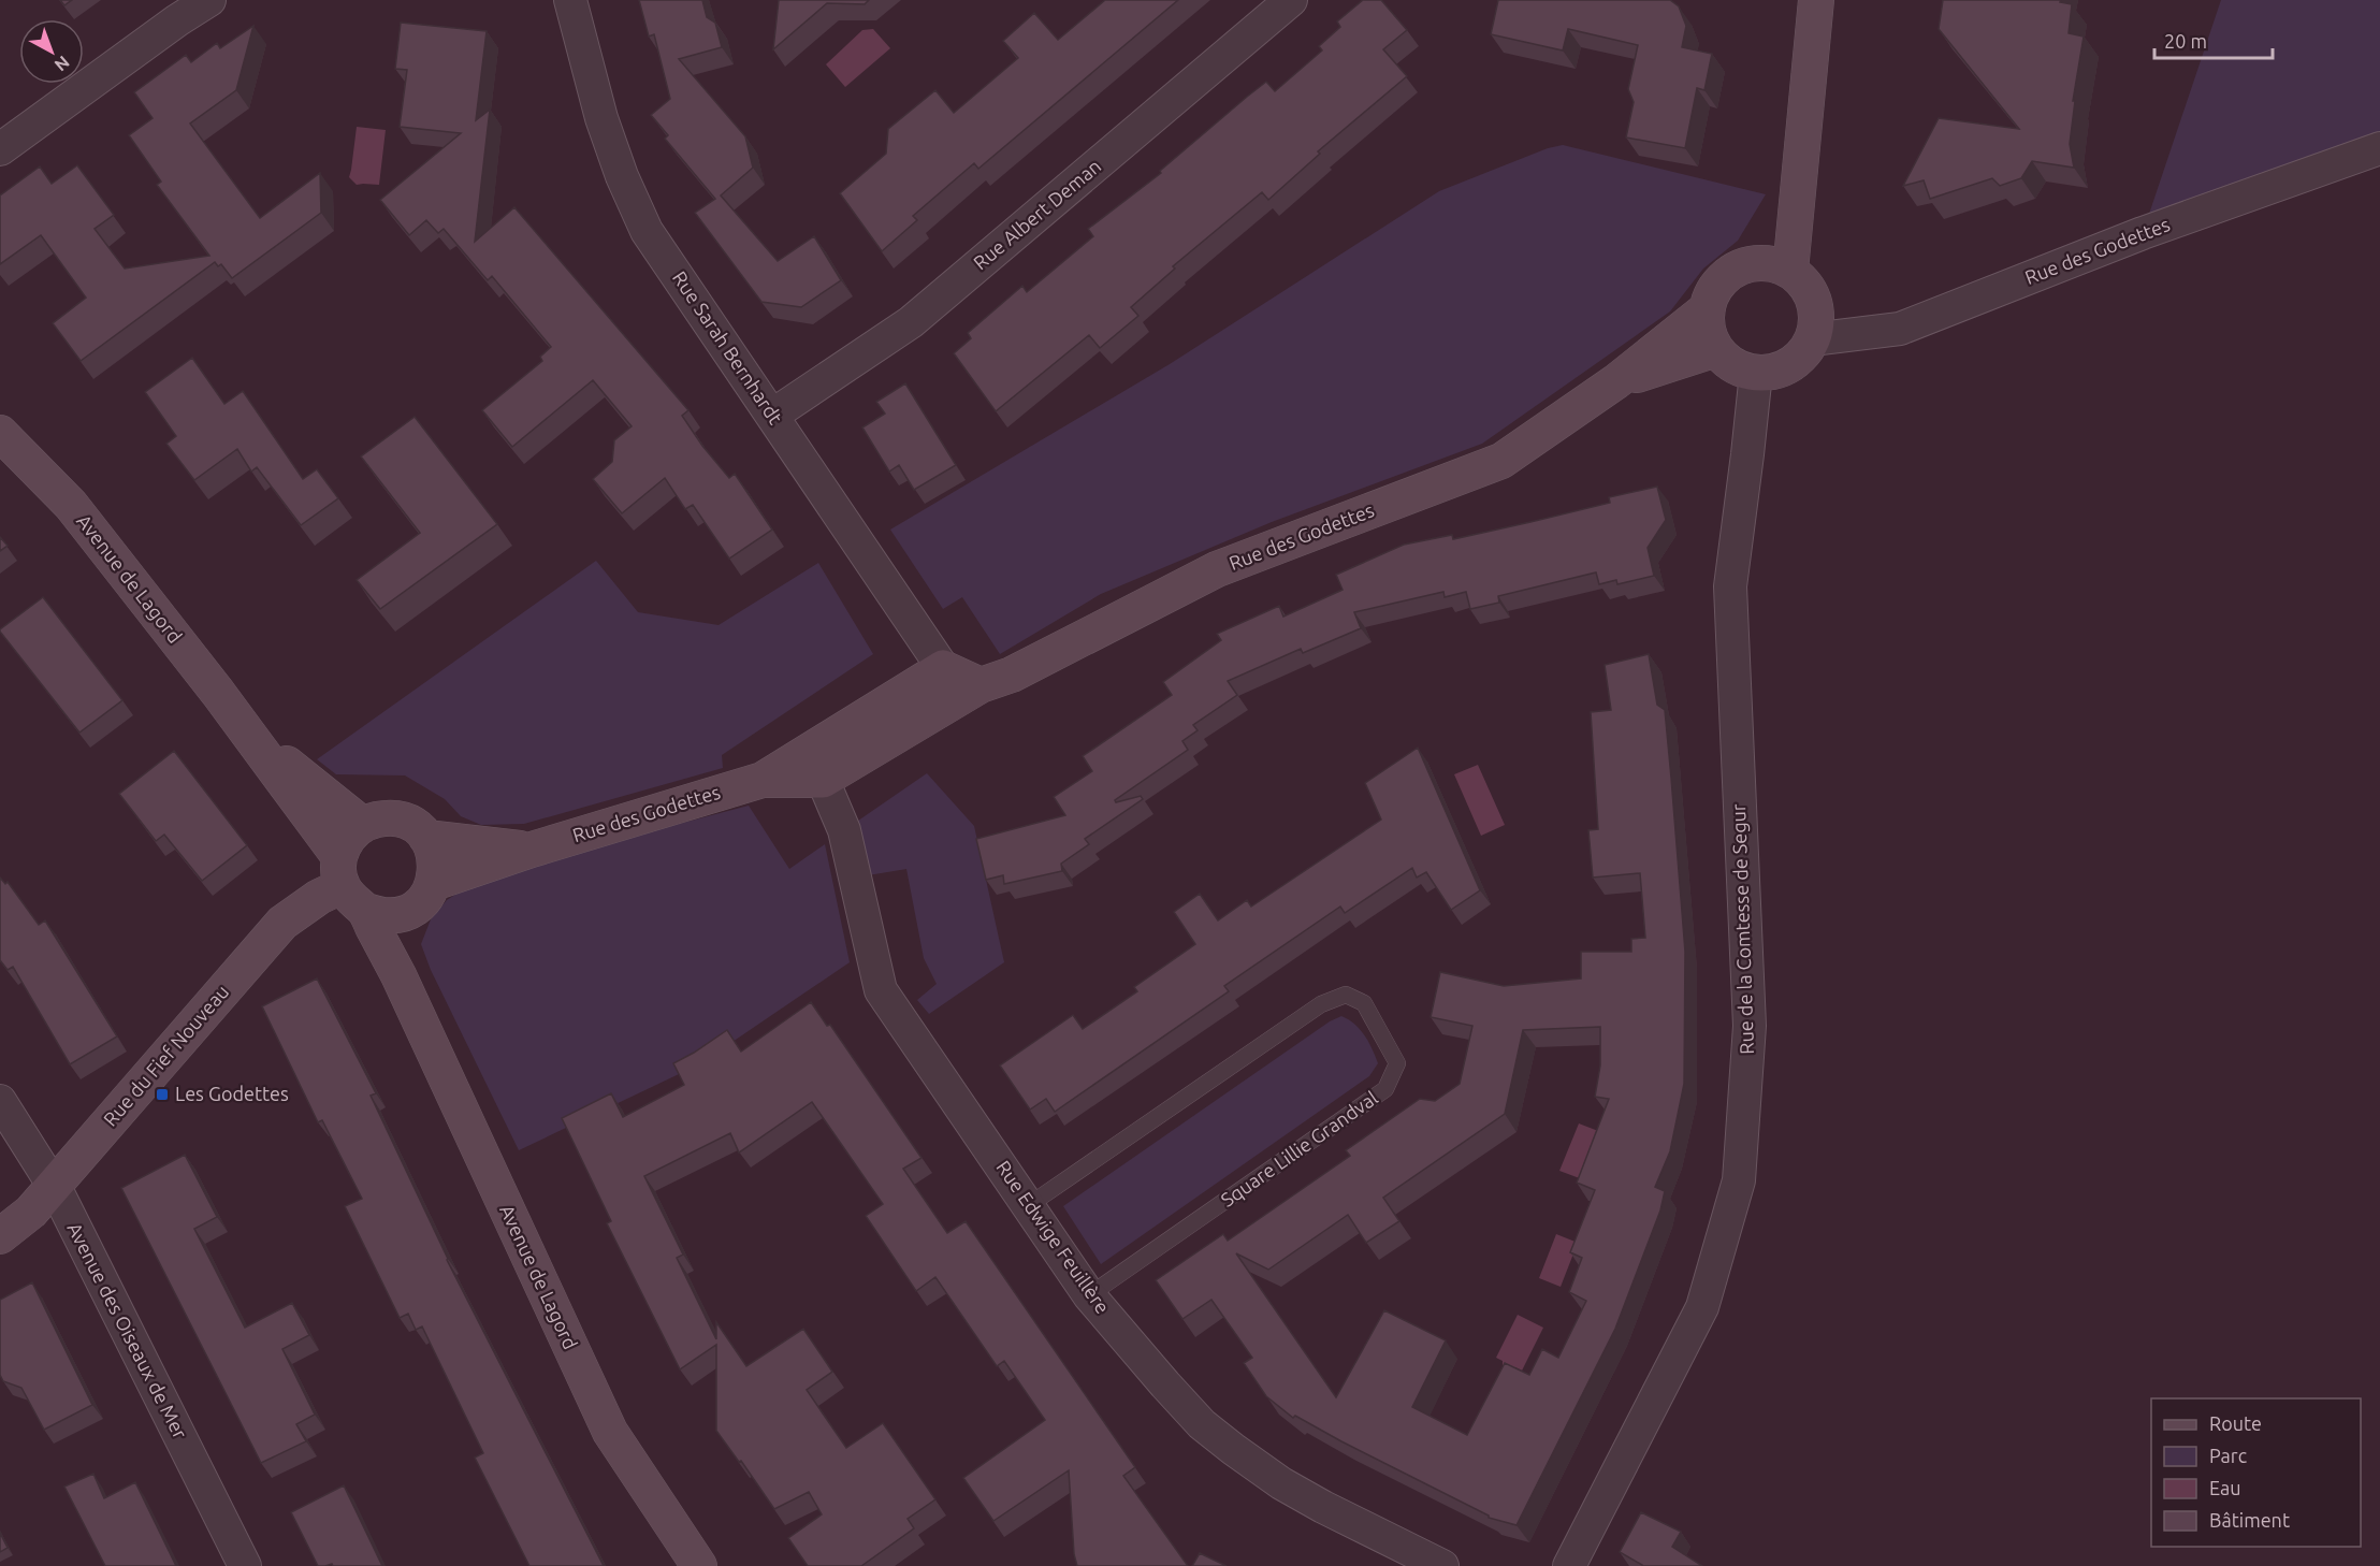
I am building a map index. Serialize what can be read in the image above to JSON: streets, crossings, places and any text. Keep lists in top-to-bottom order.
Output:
{
  "streets": {
    "street": [
      "Rue Albert Deman",
      "Rue des Godettes",
      "Rue Sarah Bernhardt",
      "Avenue de Lagord",
      "Rue de la Comtesse de Segur",
      "Rue du Fief Nouveau",
      "Rue Edwige Feuillère",
      "Avenue des Oiseaux de Mer"
    ],
    "lane": ["Square Lillie Grandval"]
  },
  "crossings": [
    ["Rue Albert Deman", "Rue Sarah Bernhardt"],
    ["Rue des Godettes", "Avenue de Lagord"],
    ["Rue des Godettes", "Rue de la Comtesse de Segur"],
    ["Rue des Godettes", "Rue du Fief Nouveau"],
    ["Rue des Godettes", "Rue Edwige Feuillère"],
    ["Avenue de Lagord", "Rue du Fief Nouveau"],
    ["Rue du Fief Nouveau", "Avenue des Oiseaux de Mer"],
    ["Square Lillie Grandval", "Rue Edwige Feuillère"]
  ],
  "places": {
    "transit": ["Les Godettes"]
  },
  "legend": [
    "Route",
    "Parc",
    "Eau",
    "Bâtiment"
  ],
  "scale_bar": "20 m",
  "north": "bottom right"
}
